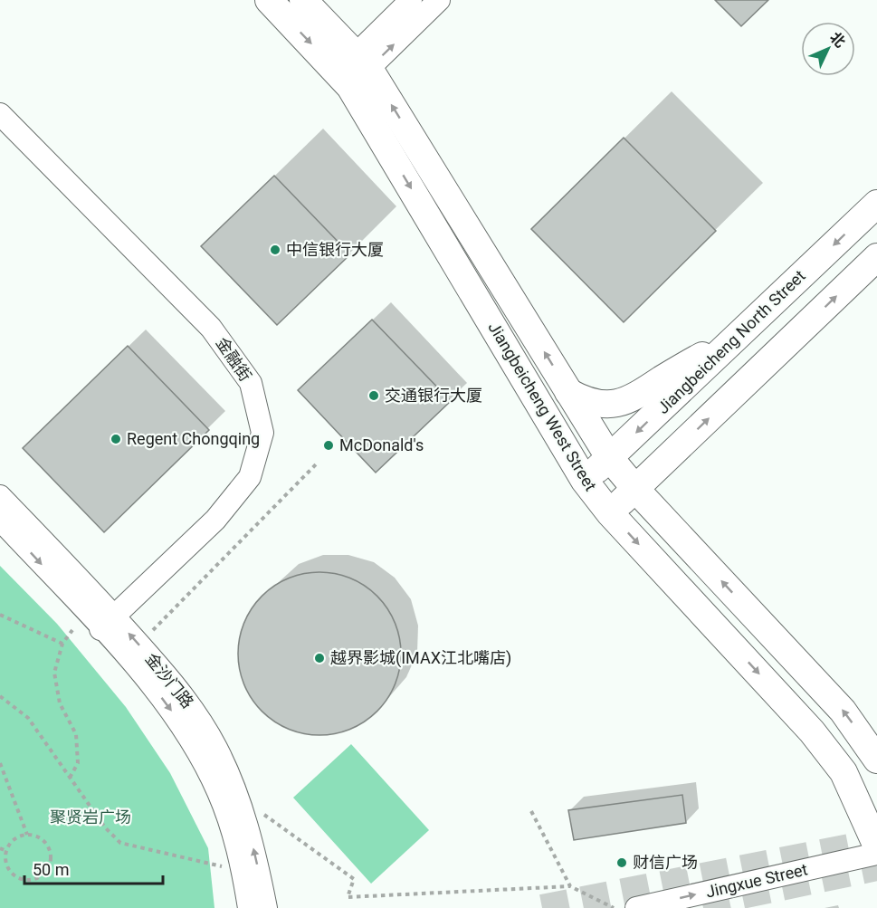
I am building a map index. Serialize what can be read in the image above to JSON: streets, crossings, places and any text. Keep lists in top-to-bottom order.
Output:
{
  "streets": {
    "main road": ["Jiangbeicheng North Street", "Jiangbeicheng West Street"],
    "street": ["金融街", "金沙门路", "Jingxue Street"]
  },
  "crossings": [
    ["Jiangbeicheng North Street", "Jiangbeicheng West Street"],
    ["金融街", "金沙门路"]
  ],
  "one_way": ["Jingxue Street"],
  "parks": ["聚贤岩广场"],
  "places": [
    "中信银行大厦",
    "交通银行大厦",
    "Regent Chongqing",
    "McDonald's",
    "越界影城(IMAX江北嘴店)",
    "财信广场"
  ],
  "scale_bar": "50 m",
  "north": "top right"
}
